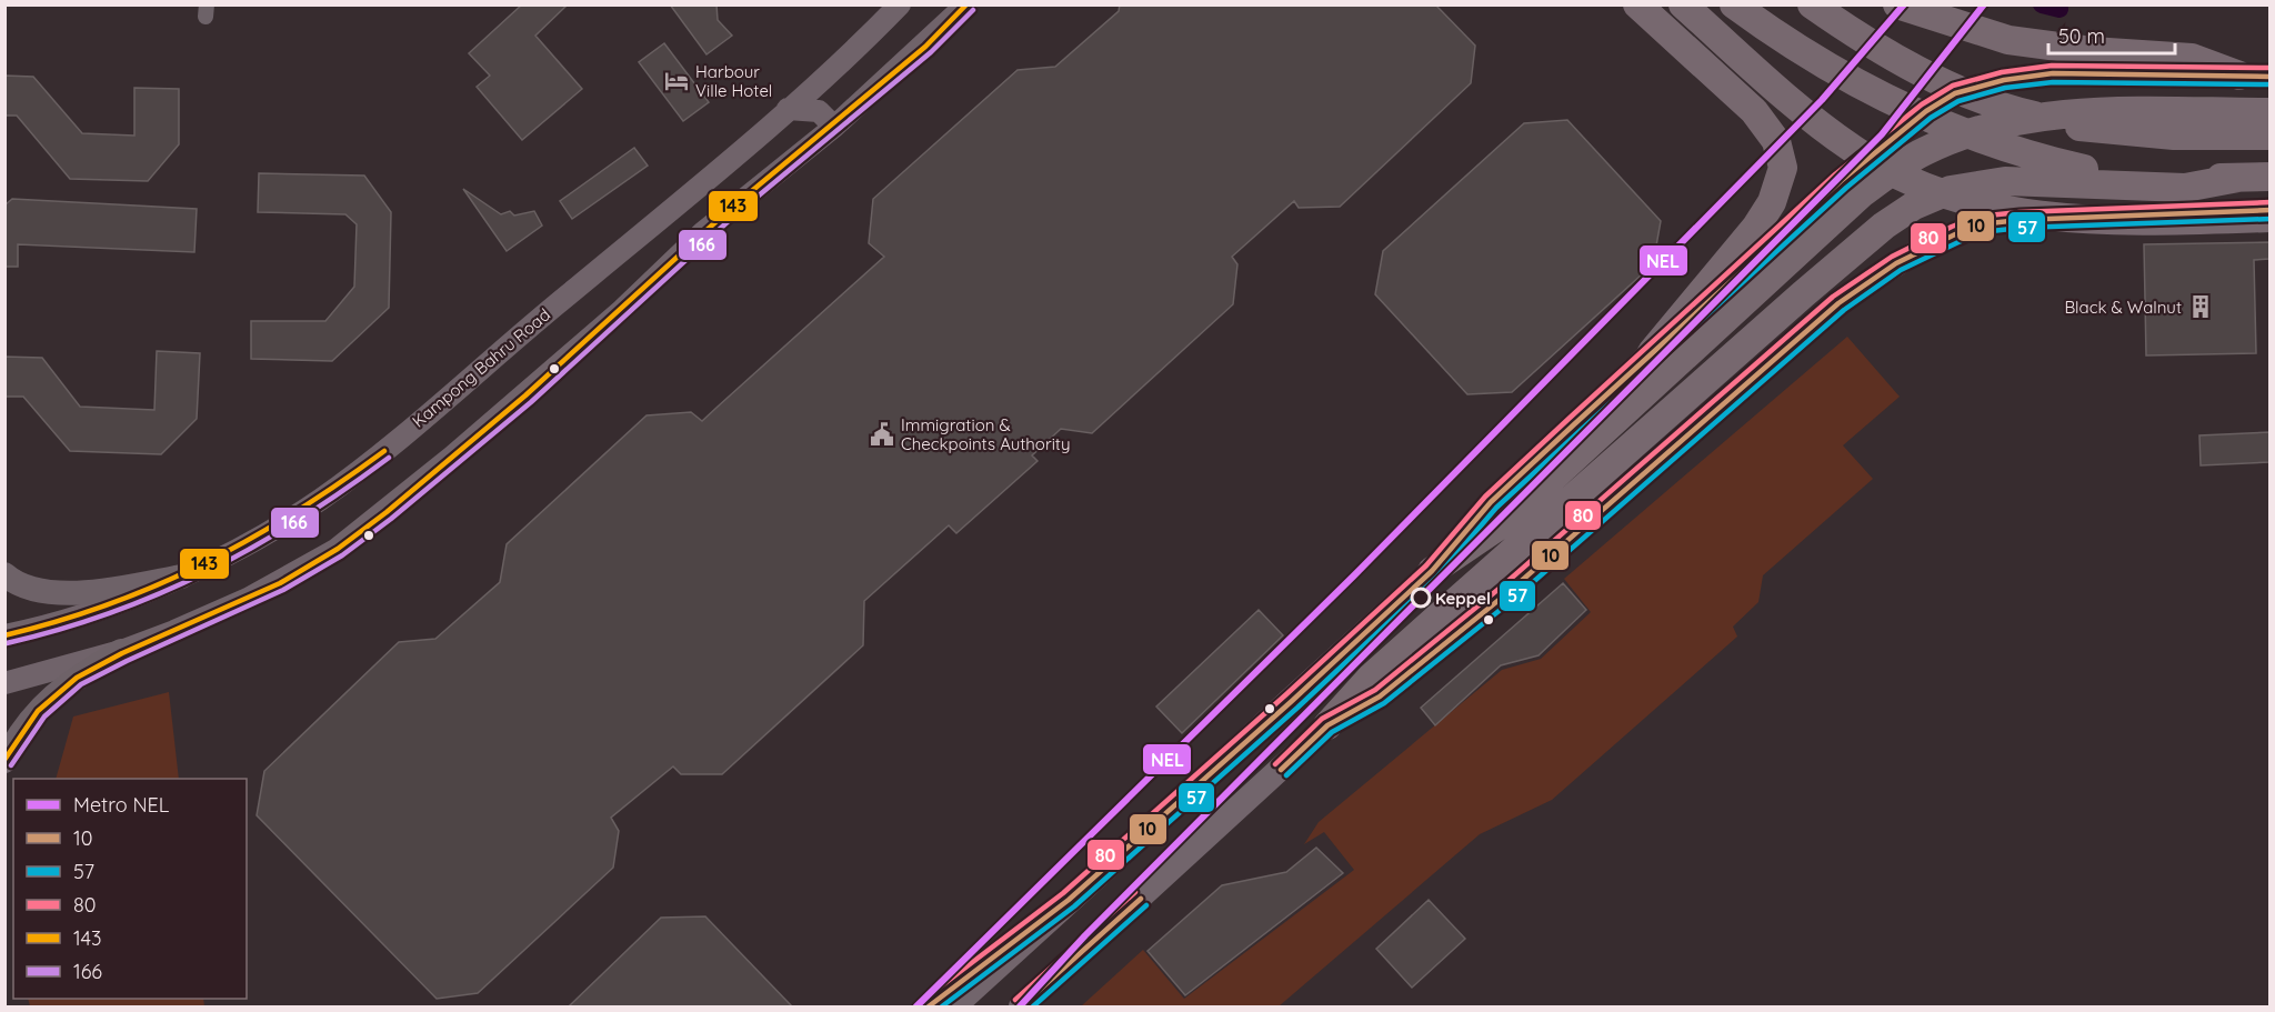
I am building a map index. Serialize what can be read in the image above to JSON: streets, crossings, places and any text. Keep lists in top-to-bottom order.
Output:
{
  "streets": {
    "main road": ["Kampong Bahru Road"]
  },
  "places": {
    "hotel": ["Harbour Ville Hotel"],
    "building": ["Black & Walnut"],
    "public building": ["Immigration & Checkpoints Authority"],
    "other": ["Keppel"]
  },
  "lines": [
    "metro line NEL",
    "transit line 143",
    "transit line 166",
    "transit line 80",
    "transit line 10",
    "transit line 57"
  ],
  "legend": [
    "Metro NEL",
    "10",
    "57",
    "80",
    "143",
    "166"
  ],
  "scale_bar": "50 m"
}
